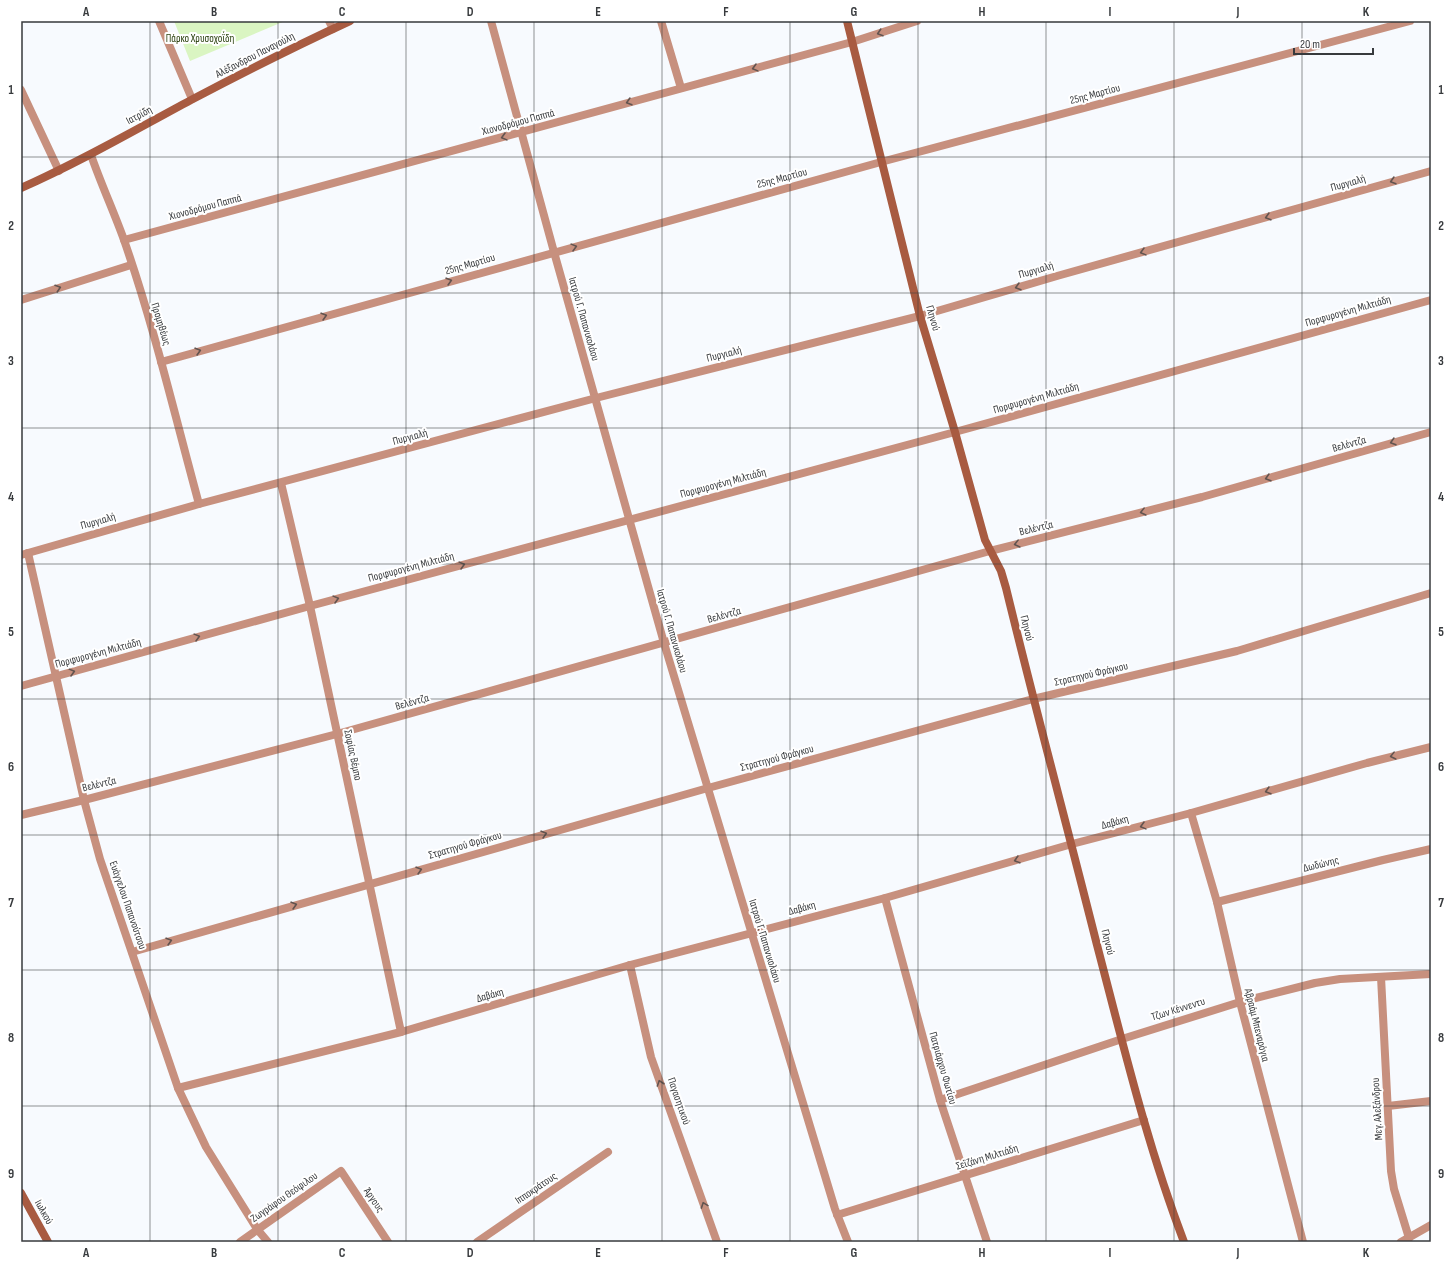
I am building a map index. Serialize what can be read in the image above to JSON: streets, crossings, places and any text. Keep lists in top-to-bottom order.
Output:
{
  "streets": {
    "street": [
      "Αλέξανδρου Παναγούλη",
      "25ης Μαρτίου",
      "Ιατρίδη",
      "Χιονοδρόμου Παππά",
      "Πυργιαλή",
      "Πορφυρογένη Μιλτιάδη",
      "Γληνού",
      "Ιατρού Γ. Παπανικολάου",
      "Προμηθέως",
      "Βελέντζα",
      "Στρατηγού Φράγκου",
      "Σοφίας Βέμπο",
      "Δαβάκη",
      "Δωδώνης",
      "Ευάγγελου Παπανούτσου",
      "Τζων Κέννεντυ",
      "Αβραάμ Μπεναρόγια",
      "Πατριάρχου Φωτίου",
      "Παγασητικού",
      "Μεγ. Αλεξάνδρου",
      "Σεϊζάνη Μιλτιάδη",
      "Ιπποκράτους",
      "Ζωγράφου Θεόφιλου",
      "Άργους",
      "Ιωλκού"
    ]
  },
  "crossings": [
    ["Αλέξανδρου Παναγούλη", "Ιατρίδη"],
    ["25ης Μαρτίου", "Γληνού"],
    ["25ης Μαρτίου", "Ιατρού Γ. Παπανικολάου"],
    ["25ης Μαρτίου", "Προμηθέως"],
    ["Ιατρίδη", "Προμηθέως"],
    ["Χιονοδρόμου Παππά", "Γληνού"],
    ["Χιονοδρόμου Παππά", "Ιατρού Γ. Παπανικολάου"],
    ["Χιονοδρόμου Παππά", "Προμηθέως"],
    ["Πυργιαλή", "Γληνού"],
    ["Πυργιαλή", "Ιατρού Γ. Παπανικολάου"],
    ["Πυργιαλή", "Προμηθέως"],
    ["Πυργιαλή", "Σοφίας Βέμπο"],
    ["Πυργιαλή", "Ευάγγελου Παπανούτσου"],
    ["Πορφυρογένη Μιλτιάδη", "Γληνού"],
    ["Πορφυρογένη Μιλτιάδη", "Ιατρού Γ. Παπανικολάου"],
    ["Πορφυρογένη Μιλτιάδη", "Σοφίας Βέμπο"],
    ["Πορφυρογένη Μιλτιάδη", "Ευάγγελου Παπανούτσου"],
    ["Γληνού", "Βελέντζα"],
    ["Γληνού", "Στρατηγού Φράγκου"],
    ["Γληνού", "Δαβάκη"],
    ["Γληνού", "Τζων Κέννεντυ"],
    ["Γληνού", "Σεϊζάνη Μιλτιάδη"],
    ["Ιατρού Γ. Παπανικολάου", "Βελέντζα"],
    ["Ιατρού Γ. Παπανικολάου", "Στρατηγού Φράγκου"],
    ["Ιατρού Γ. Παπανικολάου", "Δαβάκη"],
    ["Ιατρού Γ. Παπανικολάου", "Σεϊζάνη Μιλτιάδη"],
    ["Βελέντζα", "Σοφίας Βέμπο"],
    ["Βελέντζα", "Ευάγγελου Παπανούτσου"],
    ["Στρατηγού Φράγκου", "Σοφίας Βέμπο"],
    ["Στρατηγού Φράγκου", "Ευάγγελου Παπανούτσου"],
    ["Σοφίας Βέμπο", "Δαβάκη"],
    ["Δαβάκη", "Ευάγγελου Παπανούτσου"],
    ["Δαβάκη", "Αβραάμ Μπεναρόγια"],
    ["Δαβάκη", "Πατριάρχου Φωτίου"],
    ["Δαβάκη", "Παγασητικού"],
    ["Δωδώνης", "Αβραάμ Μπεναρόγια"],
    ["Ευάγγελου Παπανούτσου", "Ζωγράφου Θεόφιλου"],
    ["Τζων Κέννεντυ", "Αβραάμ Μπεναρόγια"],
    ["Τζων Κέννεντυ", "Πατριάρχου Φωτίου"],
    ["Τζων Κέννεντυ", "Μεγ. Αλεξάνδρου"],
    ["Πατριάρχου Φωτίου", "Σεϊζάνη Μιλτιάδη"],
    ["Ζωγράφου Θεόφιλου", "Άργους"]
  ],
  "one_way": [
    "25ης Μαρτίου",
    "Χιονοδρόμου Παππά",
    "Πυργιαλή",
    "Πορφυρογένη Μιλτιάδη",
    "Στρατηγού Φράγκου",
    "Δαβάκη",
    "Παγασητικού"
  ],
  "parks": ["Πάρκο Χρυσοχοΐδη"],
  "scale_bar": "20 m",
  "grid": {
    "columns": [
      "A",
      "B",
      "C",
      "D",
      "E",
      "F",
      "G",
      "H",
      "I",
      "J",
      "K"
    ],
    "rows": [
      "1",
      "2",
      "3",
      "4",
      "5",
      "6",
      "7",
      "8",
      "9"
    ]
  }
}
